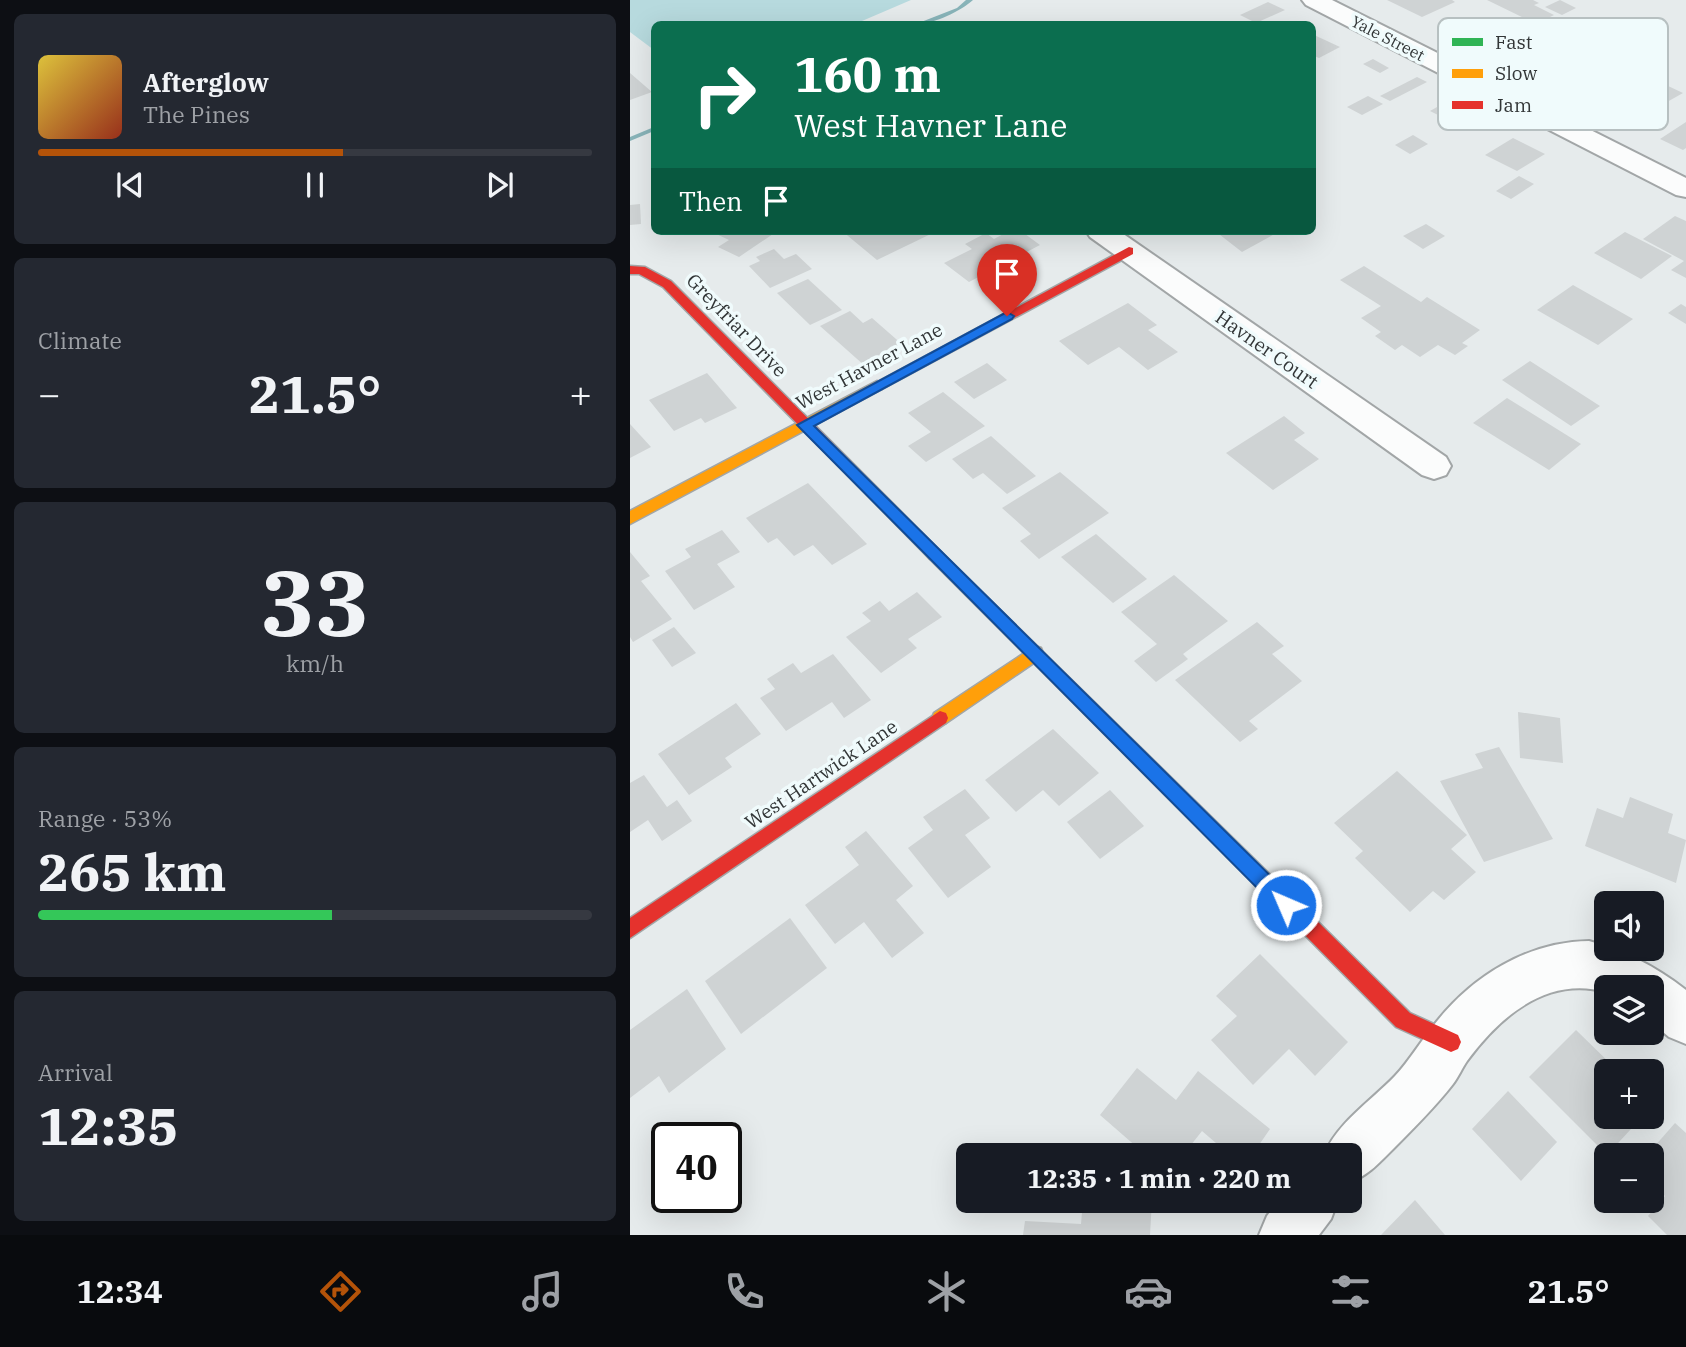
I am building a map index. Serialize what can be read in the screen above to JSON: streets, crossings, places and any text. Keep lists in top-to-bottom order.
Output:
{
  "streets": {
    "street": [
      "Yale Street",
      "Greyfriar Drive",
      "Havner Court",
      "West Havner Lane",
      "West Hartwick Lane"
    ]
  },
  "crossings": [
    ["Greyfriar Drive", "West Havner Lane"],
    ["Greyfriar Drive", "West Hartwick Lane"],
    ["Havner Court", "West Havner Lane"]
  ],
  "legend": ["Fast", "Slow", "Jam"],
  "page": {
    "turn": ["160 m", "West Havner Lane"],
    "song": ["Afterglow", "The Pines"],
    "then": "Then",
    "tile": [
      "Climate",
      ["33", "km/h"],
      ["Range · 53%", "265 km"],
      ["Arrival", "12:35"]
    ],
    "heat": ["−", "21.5°", "+"],
    "map_buttons": ["+", "−"],
    "limit": "40",
    "trip": "12:35 · 1 min · 220 m",
    "tabs": ["12:34", "21.5°"]
  }
}
